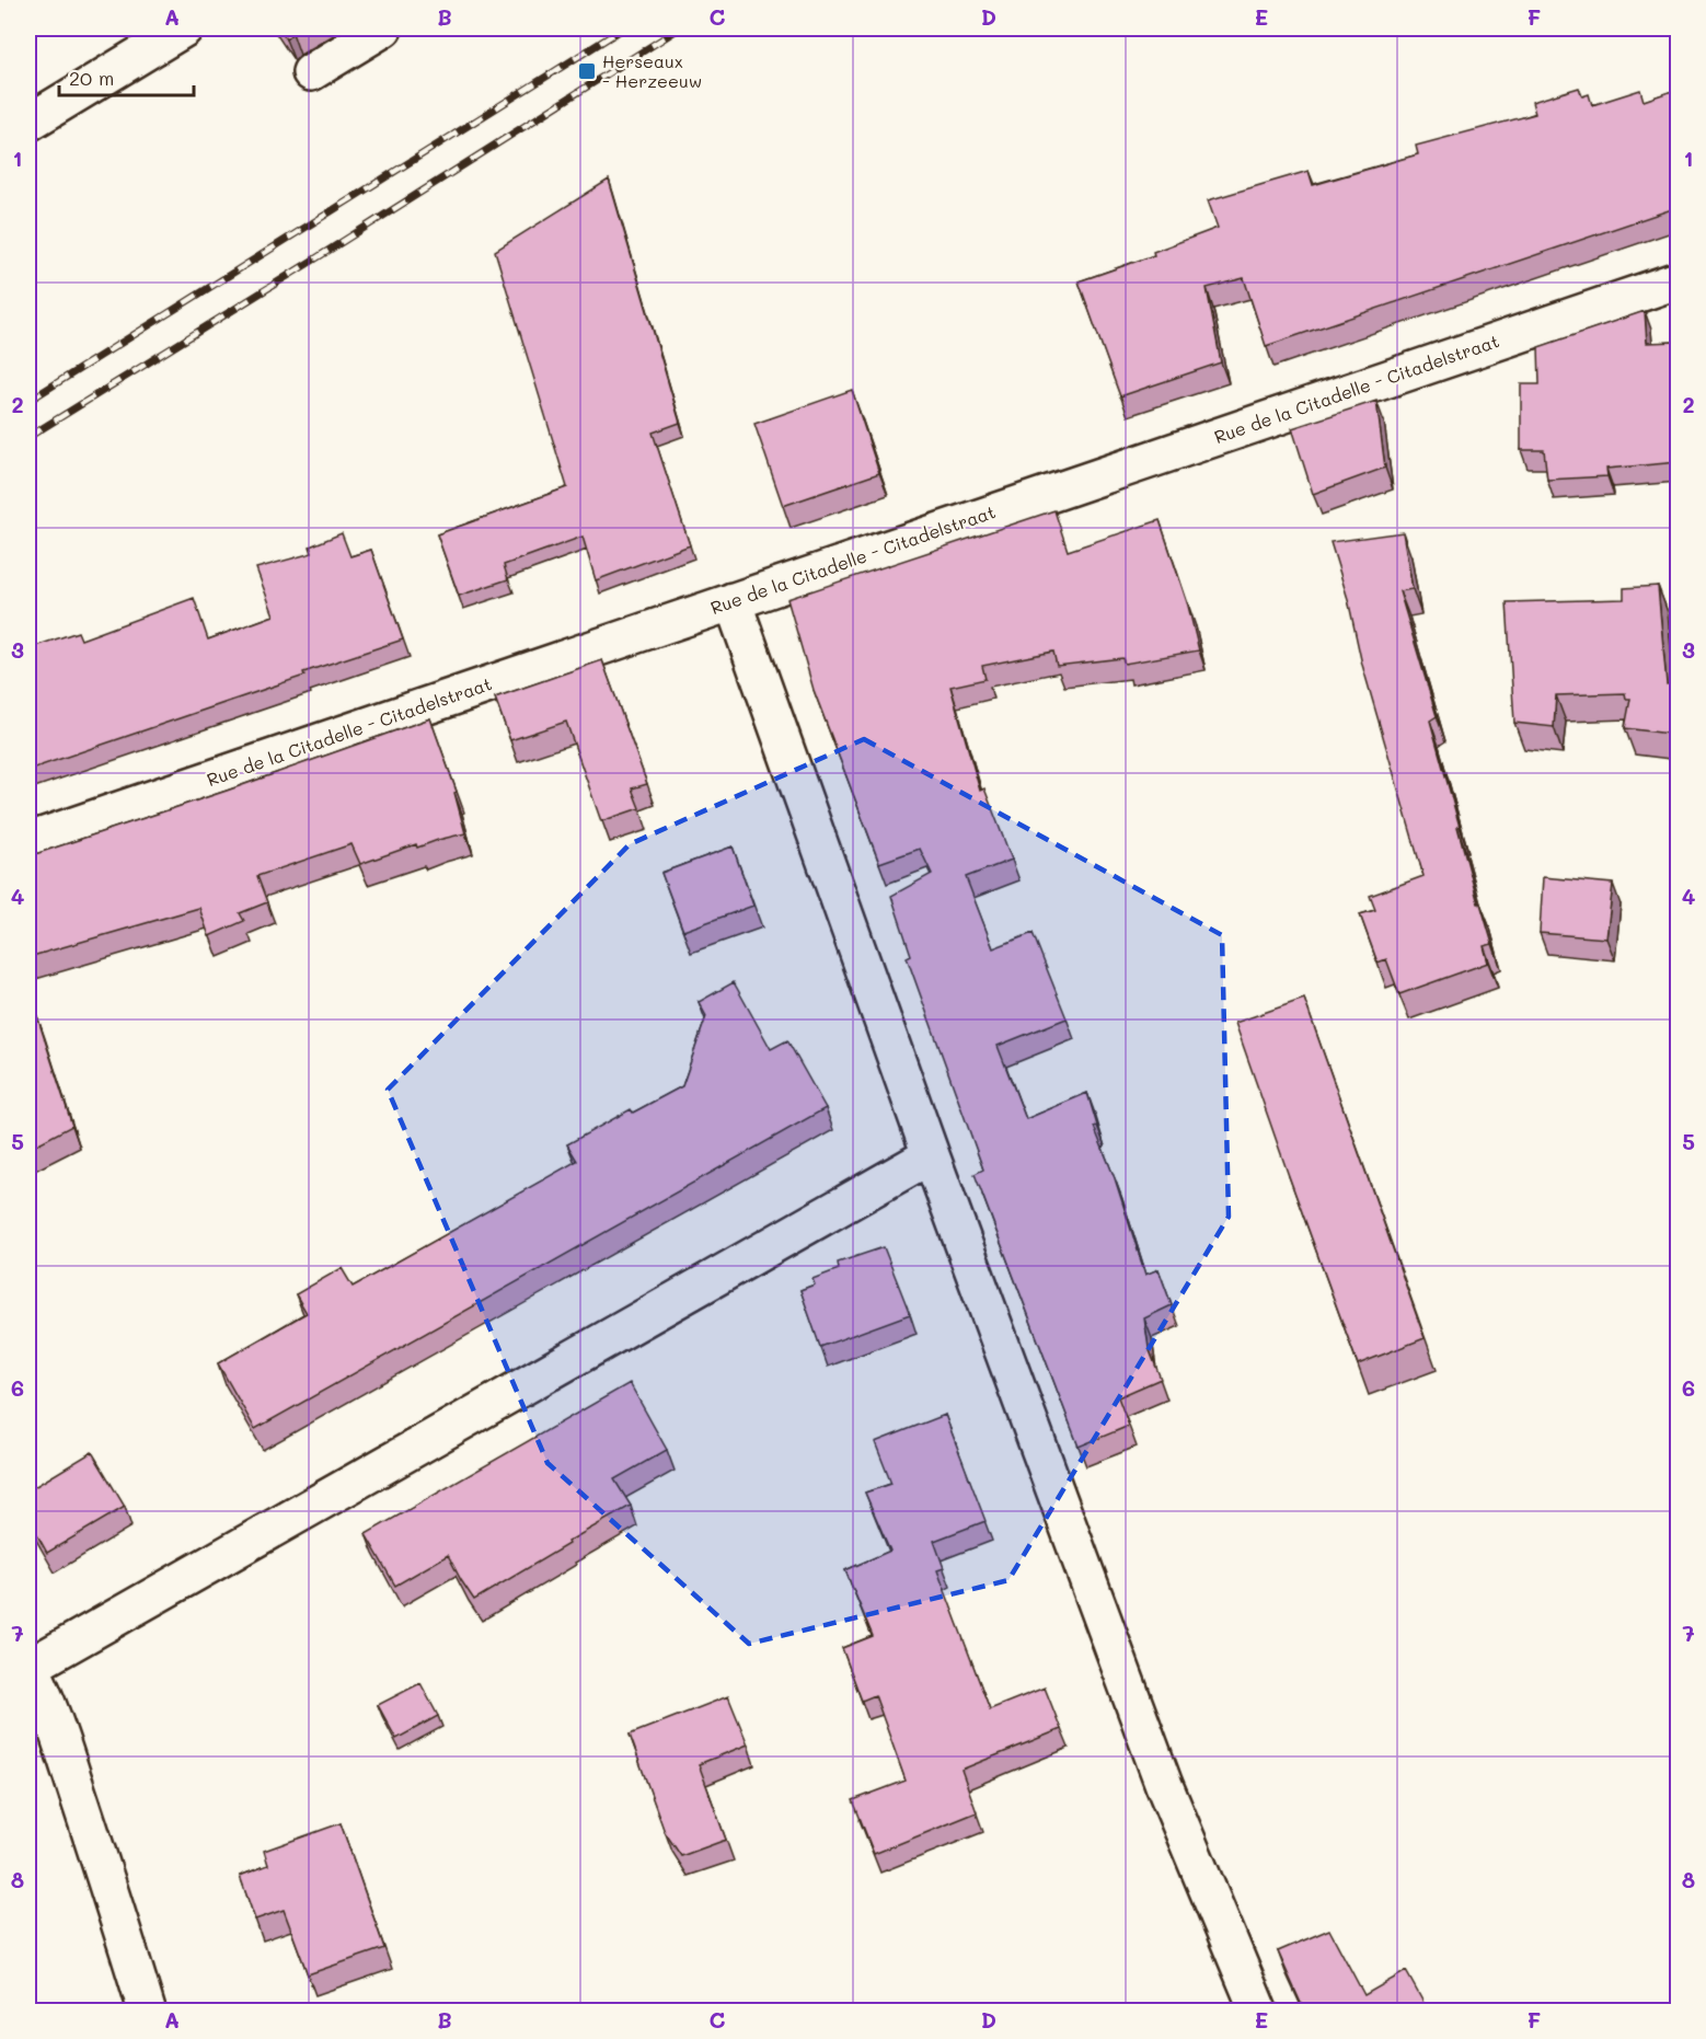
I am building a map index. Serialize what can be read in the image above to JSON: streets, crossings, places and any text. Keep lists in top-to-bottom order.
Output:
{
  "streets": {
    "street": ["Rue de la Citadelle - Citadelstraat"]
  },
  "places": {
    "transit": ["Herseaux - Herzeeuw"]
  },
  "scale_bar": "20 m",
  "grid": {
    "columns": [
      "A",
      "B",
      "C",
      "D",
      "E",
      "F"
    ],
    "rows": [
      "1",
      "2",
      "3",
      "4",
      "5",
      "6",
      "7",
      "8"
    ]
  }
}
